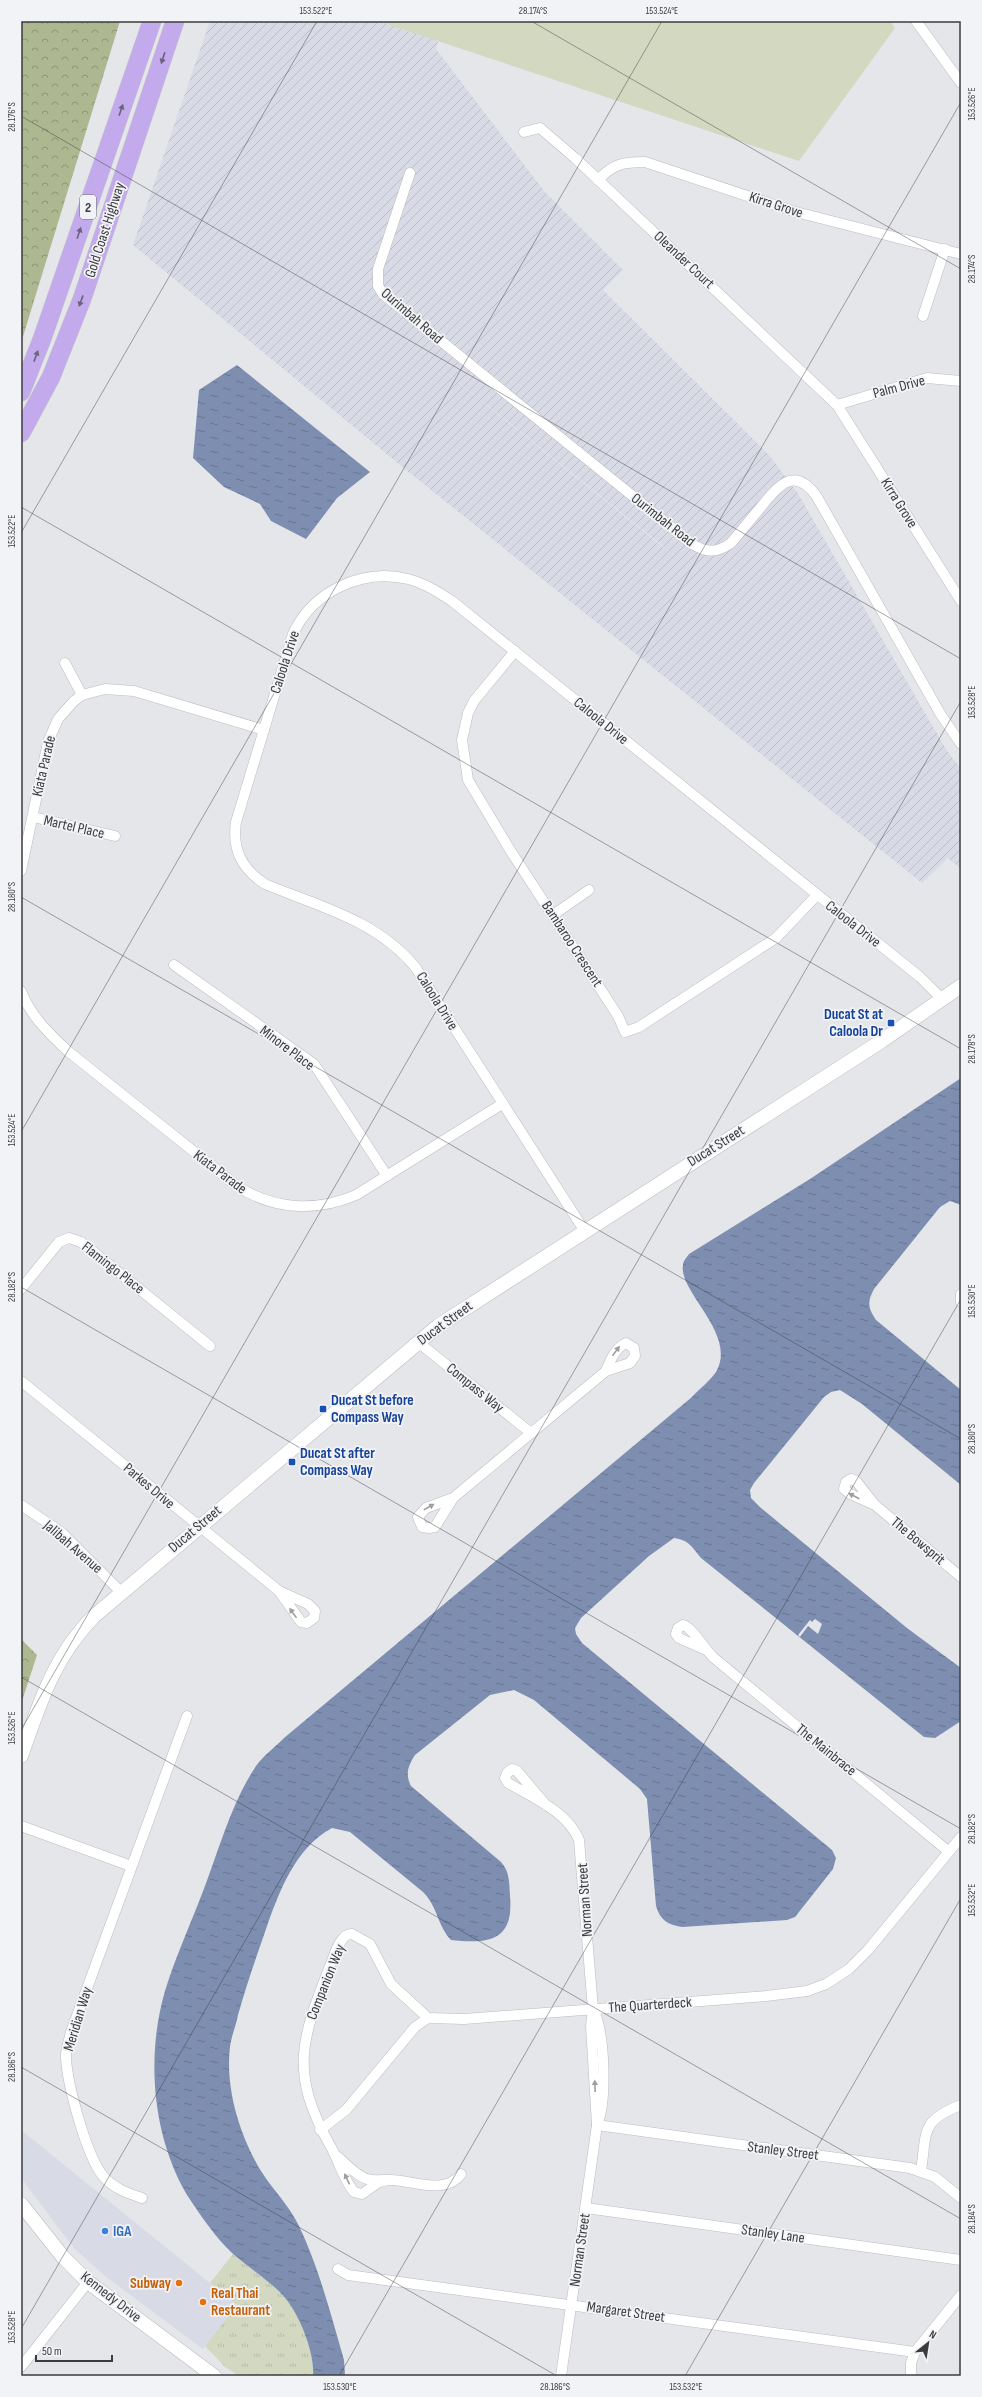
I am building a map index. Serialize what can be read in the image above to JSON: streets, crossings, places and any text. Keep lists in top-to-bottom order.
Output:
{
  "streets": {
    "highway": ["2", "Gold Coast Highway"],
    "street": [
      "Kirra Grove",
      "Oleander Court",
      "Ourimbah Road",
      "Palm Drive",
      "Caloola Drive",
      "Kiata Parade",
      "Martel Place",
      "Bambaroo Crescent",
      "Minore Place",
      "Ducat Street",
      "Flamingo Place",
      "Compass Way",
      "Parkes Drive",
      "The Bowsprit",
      "Jalibah Avenue",
      "The Mainbrace",
      "Norman Street",
      "Companion Way",
      "The Quarterdeck",
      "Meridian Way",
      "Stanley Street",
      "Stanley Lane",
      "Kennedy Drive",
      "Margaret Street"
    ]
  },
  "crossings": [
    ["Kirra Grove", "Oleander Court"],
    ["Kirra Grove", "Palm Drive"],
    ["Oleander Court", "Palm Drive"],
    ["Caloola Drive", "Kiata Parade"],
    ["Caloola Drive", "Bambaroo Crescent"],
    ["Caloola Drive", "Ducat Street"],
    ["Kiata Parade", "Martel Place"],
    ["Kiata Parade", "Minore Place"],
    ["Ducat Street", "Compass Way"],
    ["Ducat Street", "Parkes Drive"],
    ["Ducat Street", "Jalibah Avenue"],
    ["The Mainbrace", "The Quarterdeck"],
    ["Norman Street", "The Quarterdeck"],
    ["Norman Street", "Stanley Street"],
    ["Norman Street", "Stanley Lane"],
    ["Norman Street", "Margaret Street"],
    ["Companion Way", "The Quarterdeck"]
  ],
  "places": {
    "transit": ["Ducat St at Caloola Dr", "Ducat St before Compass Way", "Ducat St after Compass Way"],
    "other": ["IGA", "Subway", "Real Thai Restaurant"]
  },
  "scale_bar": "50 m",
  "north": "top right",
  "coordinates": [
    "153.522°E",
    "28.174°S",
    "153.524°E",
    "153.526°E",
    "28.176°S",
    "153.528°E",
    "28.180°S",
    "28.178°S",
    "28.182°S",
    "153.530°E",
    "153.532°E",
    "28.186°S",
    "28.184°S"
  ]
}
